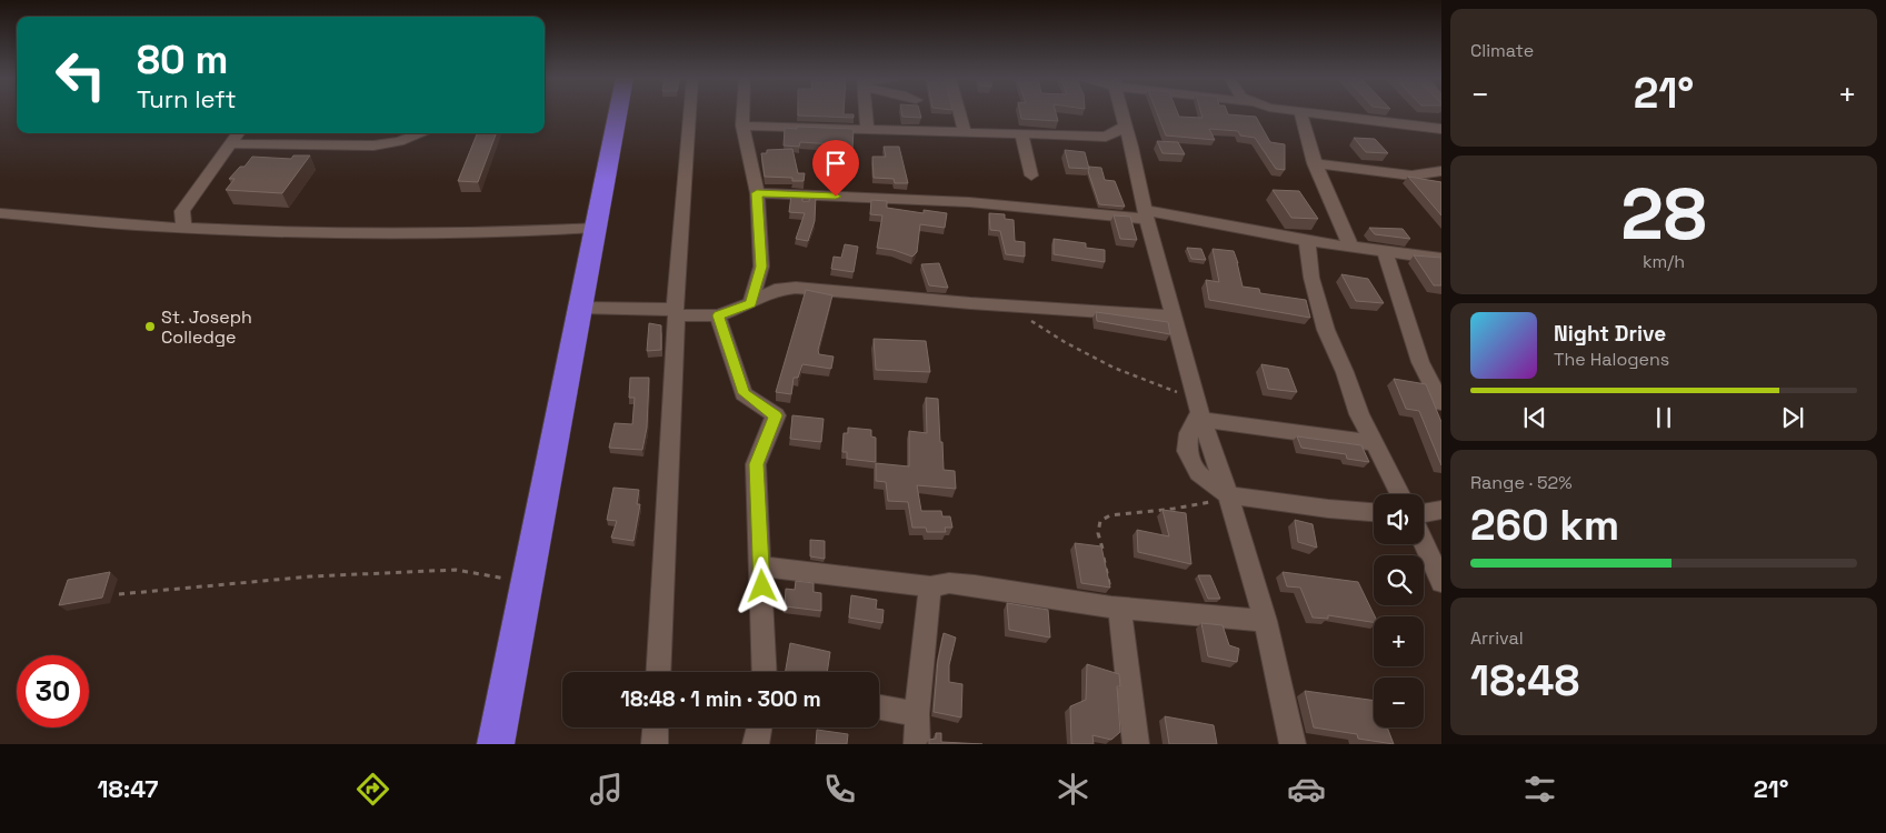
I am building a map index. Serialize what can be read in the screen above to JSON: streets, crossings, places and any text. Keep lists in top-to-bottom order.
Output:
{
  "places": ["St. Joseph Colledge"],
  "page": {
    "tile": [
      "Climate",
      ["28", "km/h"],
      ["Range · 52%", "260 km"],
      ["Arrival", "18:48"]
    ],
    "turn": ["80 m", "Turn left"],
    "heat": ["−", "21°", "+"],
    "song": ["Night Drive", "The Halogens"],
    "map_buttons": ["+", "−"],
    "limit": "30",
    "trip": "18:48 · 1 min · 300 m",
    "tabs": ["18:47", "21°"]
  }
}
